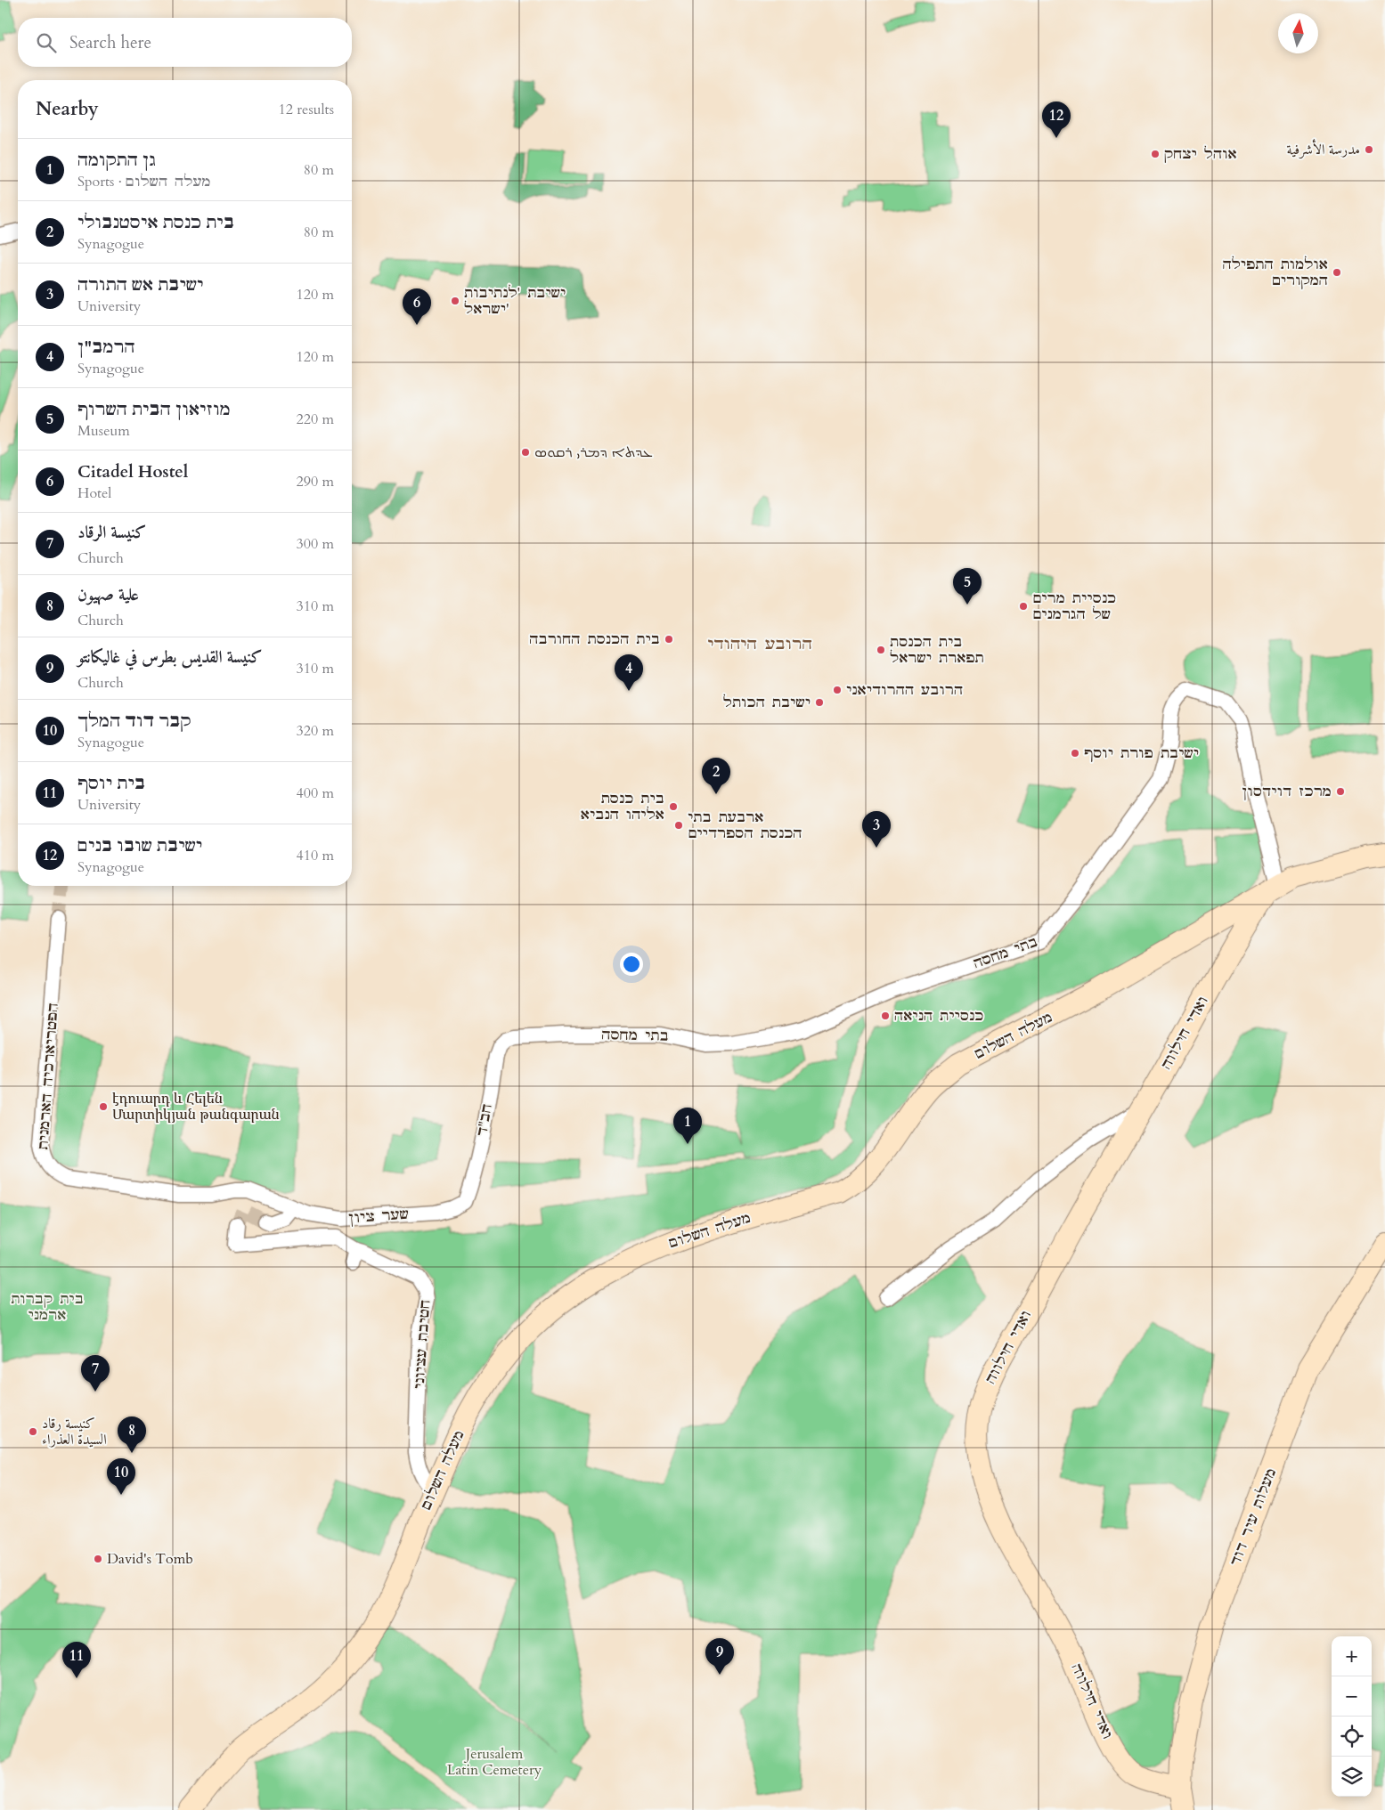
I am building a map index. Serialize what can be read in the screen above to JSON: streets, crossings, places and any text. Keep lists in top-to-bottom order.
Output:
{
  "streets": {
    "street": [
      "בתי מחסה",
      "ואדי חילווה",
      "מעלה השלום",
      "הפטריארכיה הארמנית",
      "חב\"ד",
      "שער ציון",
      "חטיבת עציוני",
      "מעלות עיר דוד"
    ]
  },
  "crossings": [
    ["בתי מחסה", "ואדי חילווה"],
    ["בתי מחסה", "מעלה השלום"],
    ["בתי מחסה", "חב\"ד"],
    ["ואדי חילווה", "מעלה השלום"],
    ["ואדי חילווה", "מעלות עיר דוד"],
    ["מעלה השלום", "חטיבת עציוני"],
    ["הפטריארכיה הארמנית", "שער ציון"],
    ["חב\"ד", "שער ציון"]
  ],
  "districts": ["הרובע היהודי"],
  "parks": ["בית קברות ארמני", "Jerusalem Latin Cemetery"],
  "places": [
    "مدرسة الأشرفية",
    "אוהל יצחק",
    "אולמות התפילה המקורים",
    "ישיבת 'לנתיבות ישראל'",
    "ܥܕܬܐ ܕܡܪܝ ܪܩܘܣ",
    "כנסיית מרים של הגרמנים",
    "בית הכנסת החורבה",
    "בית הכנסת תפארת ישראל",
    "הרובע ההרודיאני",
    "ישיבת הכותל",
    "ישיבת פורת יוסף",
    "מרכז דוידסון",
    "בית כנסת אליהו הנביא",
    "ארבעת בתי הכנסת הספרדיים",
    "כנסיית הניאה",
    "էդուարդ և Հելեն Մարտիկյան թանգարան",
    "كنيسة رقاد السيدة العذراء",
    "David's Tomb"
  ],
  "north": "top",
  "page": {
    "search": "Search here",
    "heading": ["Nearby", "12 results"],
    "pins": [
      "12",
      "6",
      "5",
      "4",
      "2",
      "3",
      "1",
      "7",
      "8",
      "10",
      "9",
      "11"
    ],
    "list": [
      {
        "mark": "1",
        "name": "גן התקומה",
        "note": "Sports · מעלה השלום",
        "value": "80 m"
      },
      {
        "mark": "2",
        "name": "בית כנסת איסטנבולי",
        "note": "Synagogue",
        "value": "80 m"
      },
      {
        "mark": "3",
        "name": "ישיבת אש התורה",
        "note": "University",
        "value": "120 m"
      },
      {
        "mark": "4",
        "name": "הרמב\"ן",
        "note": "Synagogue",
        "value": "120 m"
      },
      {
        "mark": "5",
        "name": "מוזיאון הבית השרוף",
        "note": "Museum",
        "value": "220 m"
      },
      {
        "mark": "6",
        "name": "Citadel Hostel",
        "note": "Hotel",
        "value": "290 m"
      },
      {
        "mark": "7",
        "name": "كنيسة الرقاد",
        "note": "Church",
        "value": "300 m"
      },
      {
        "mark": "8",
        "name": "علية صهيون",
        "note": "Church",
        "value": "310 m"
      },
      {
        "mark": "9",
        "name": "كنيسة القديس بطرس في غاليكانتو",
        "note": "Church",
        "value": "310 m"
      },
      {
        "mark": "10",
        "name": "קבר דוד המלך",
        "note": "Synagogue",
        "value": "320 m"
      },
      {
        "mark": "11",
        "name": "בית יוסף",
        "note": "University",
        "value": "400 m"
      },
      {
        "mark": "12",
        "name": "ישיבת שובו בנים",
        "note": "Synagogue",
        "value": "410 m"
      }
    ],
    "map_buttons": ["+", "−"]
  }
}
